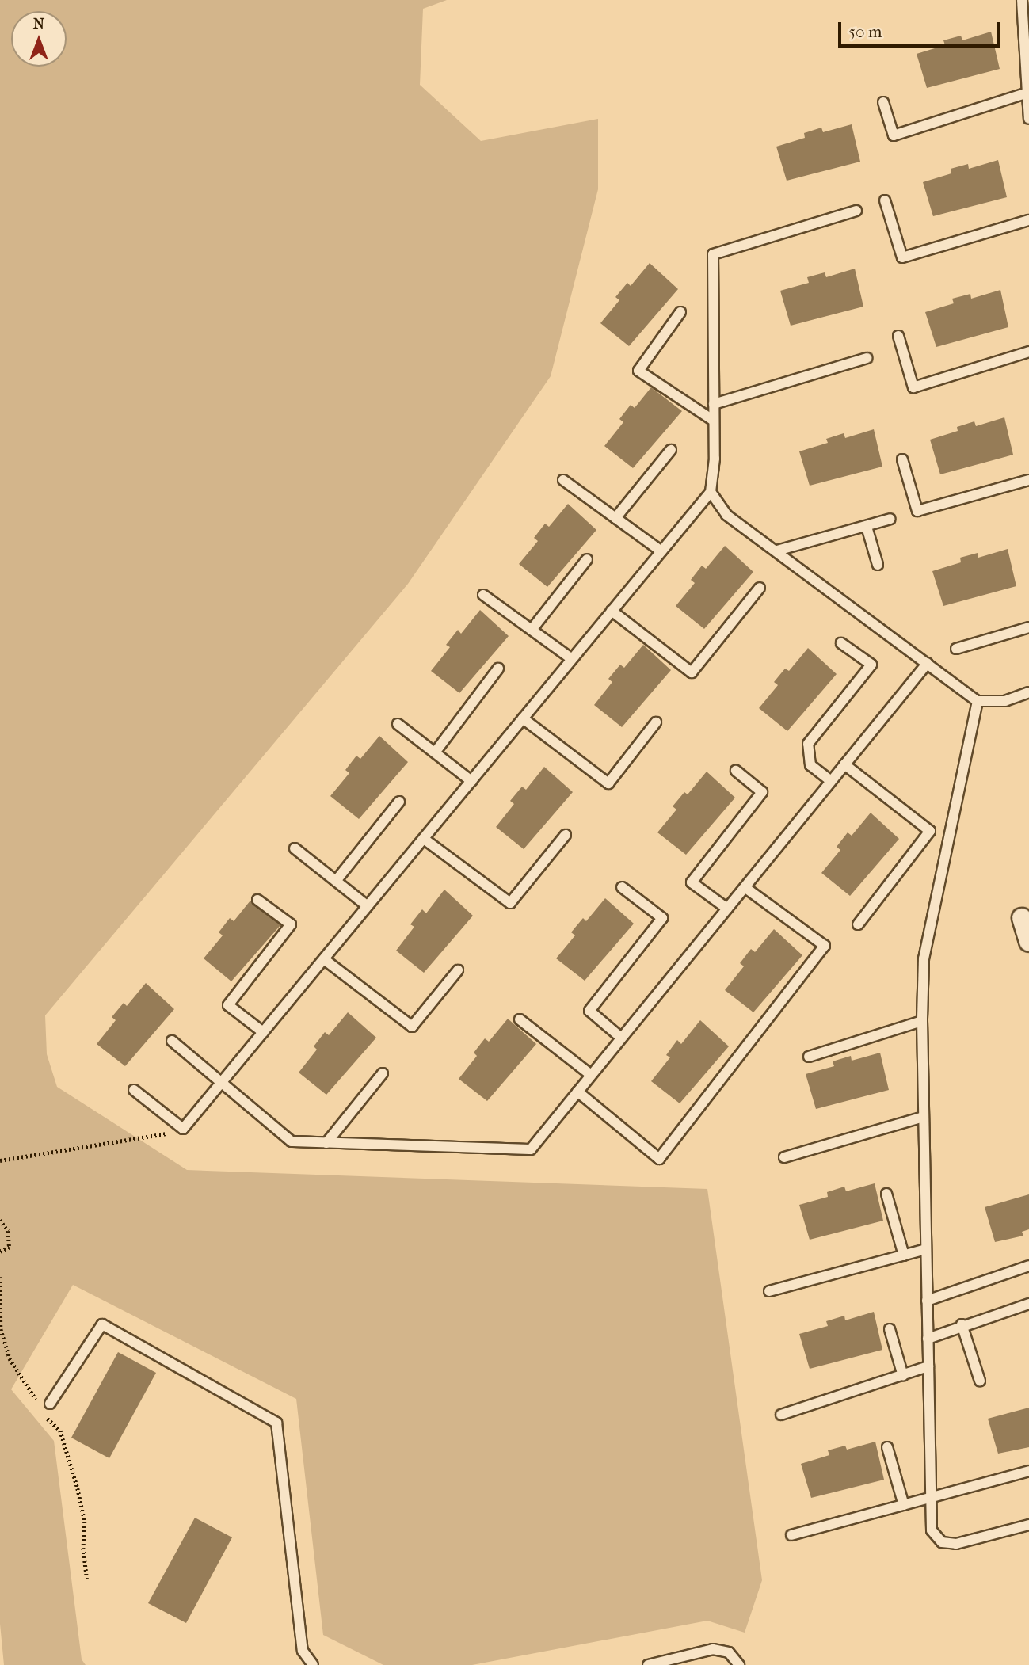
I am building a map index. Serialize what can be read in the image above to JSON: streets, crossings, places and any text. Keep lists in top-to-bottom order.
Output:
{
  "scale_bar": "50 m",
  "north": "top"
}
